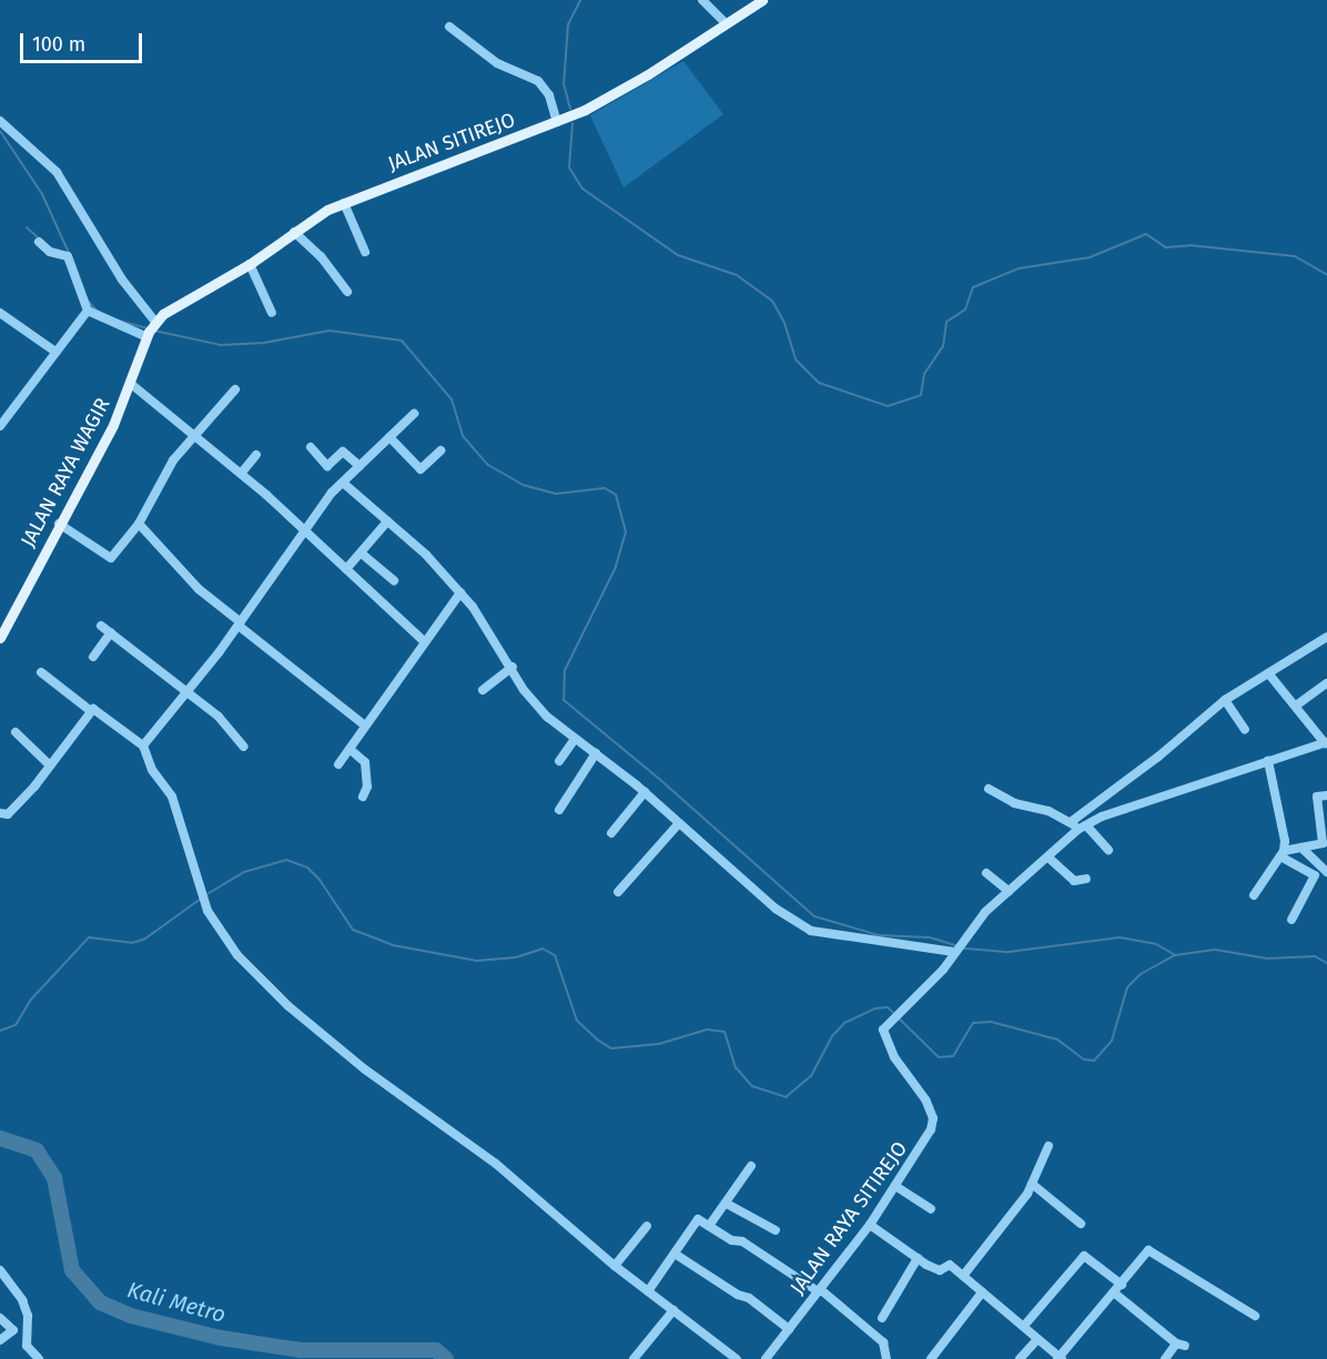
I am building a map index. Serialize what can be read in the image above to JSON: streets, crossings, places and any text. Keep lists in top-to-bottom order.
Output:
{
  "streets": {
    "main road": ["JALAN SITIREJO", "JALAN RAYA WAGIR"],
    "street": ["JALAN RAYA SITIREJO"]
  },
  "crossings": [
    ["JALAN SITIREJO", "JALAN RAYA WAGIR"]
  ],
  "water": ["Kali Metro"],
  "scale_bar": "100 m"
}
